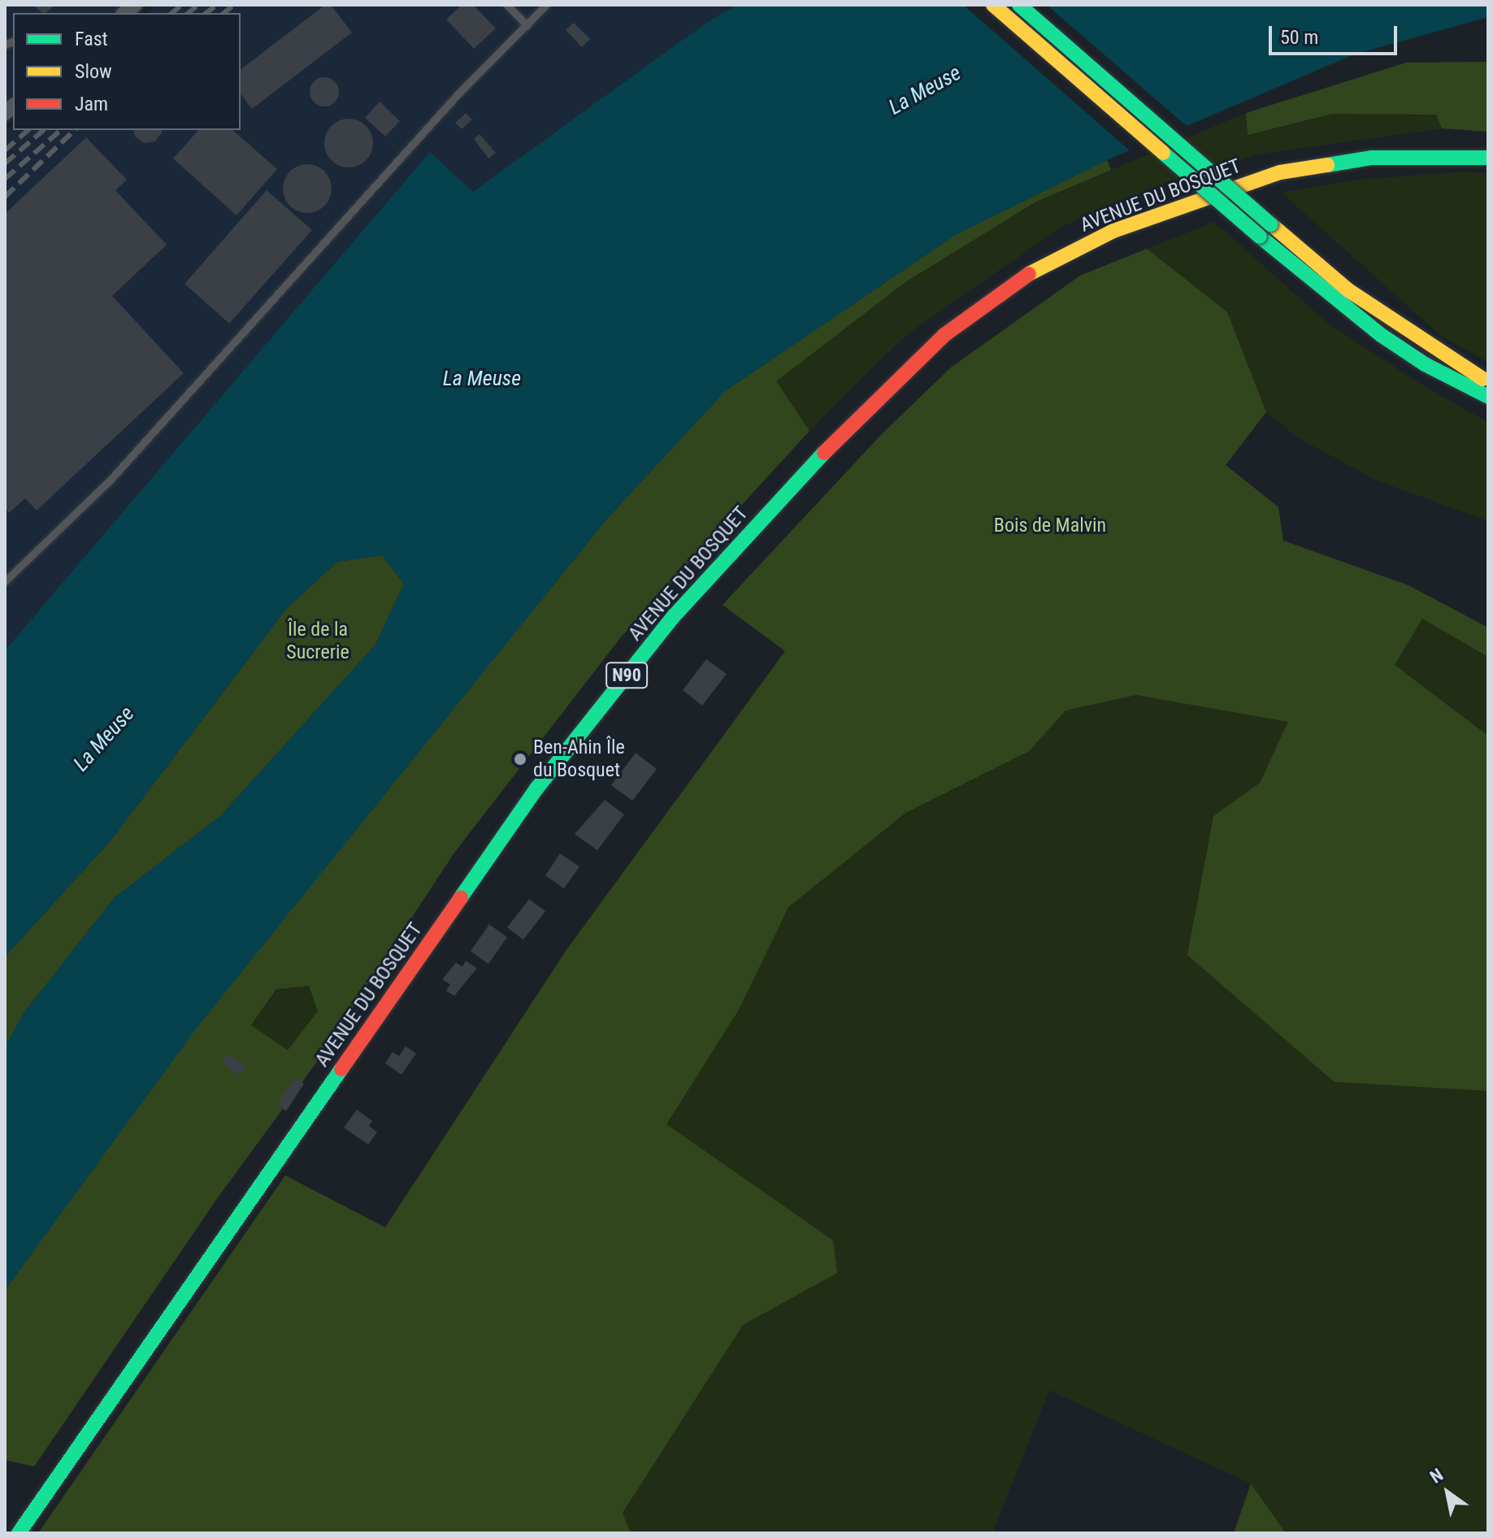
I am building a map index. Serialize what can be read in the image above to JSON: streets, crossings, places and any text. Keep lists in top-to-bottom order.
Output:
{
  "streets": {
    "main road": ["AVENUE DU BOSQUET", "N90"]
  },
  "water": ["La Meuse"],
  "parks": ["Bois de Malvin", "Île de la Sucrerie"],
  "places": ["Ben-Ahin Île du Bosquet"],
  "legend": ["Fast", "Slow", "Jam"],
  "scale_bar": "50 m",
  "north": "top left"
}
